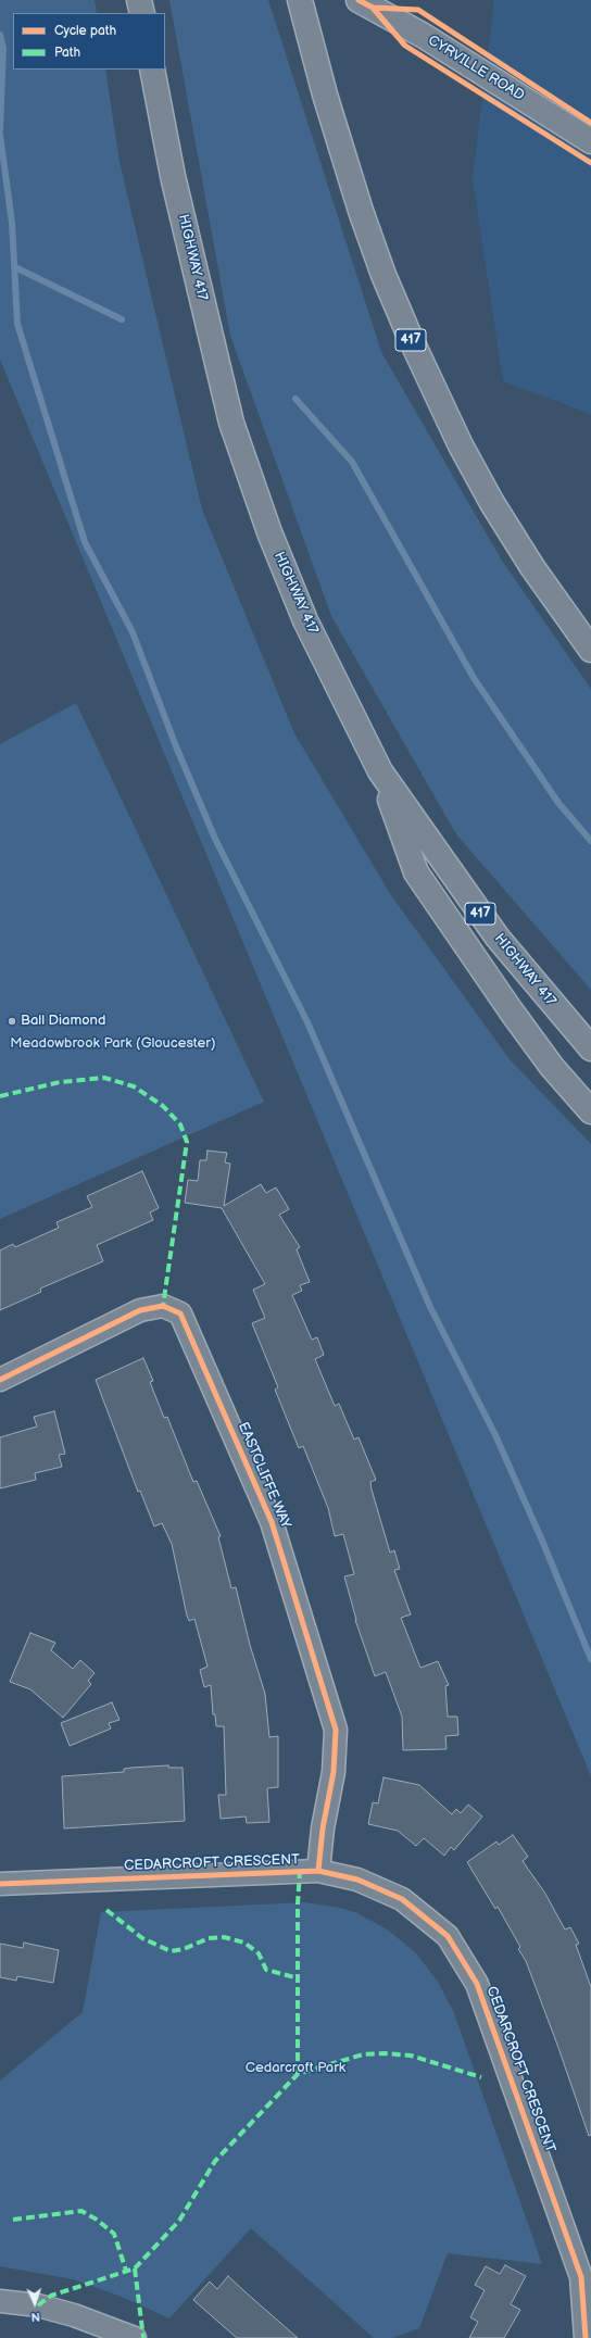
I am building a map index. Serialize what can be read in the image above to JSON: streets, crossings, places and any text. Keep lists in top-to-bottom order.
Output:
{
  "streets": {
    "main road": ["CYRVILLE ROAD", "HIGHWAY 417", "417"],
    "street": ["EASTCLIFFE WAY", "CEDARCROFT CRESCENT"]
  },
  "crossings": [
    ["EASTCLIFFE WAY", "CEDARCROFT CRESCENT"]
  ],
  "parks": ["Meadowbrook Park (Gloucester)", "Cedarcroft Park"],
  "places": ["Ball Diamond"],
  "legend": ["Cycle path", "Path"],
  "north": "bottom"
}
